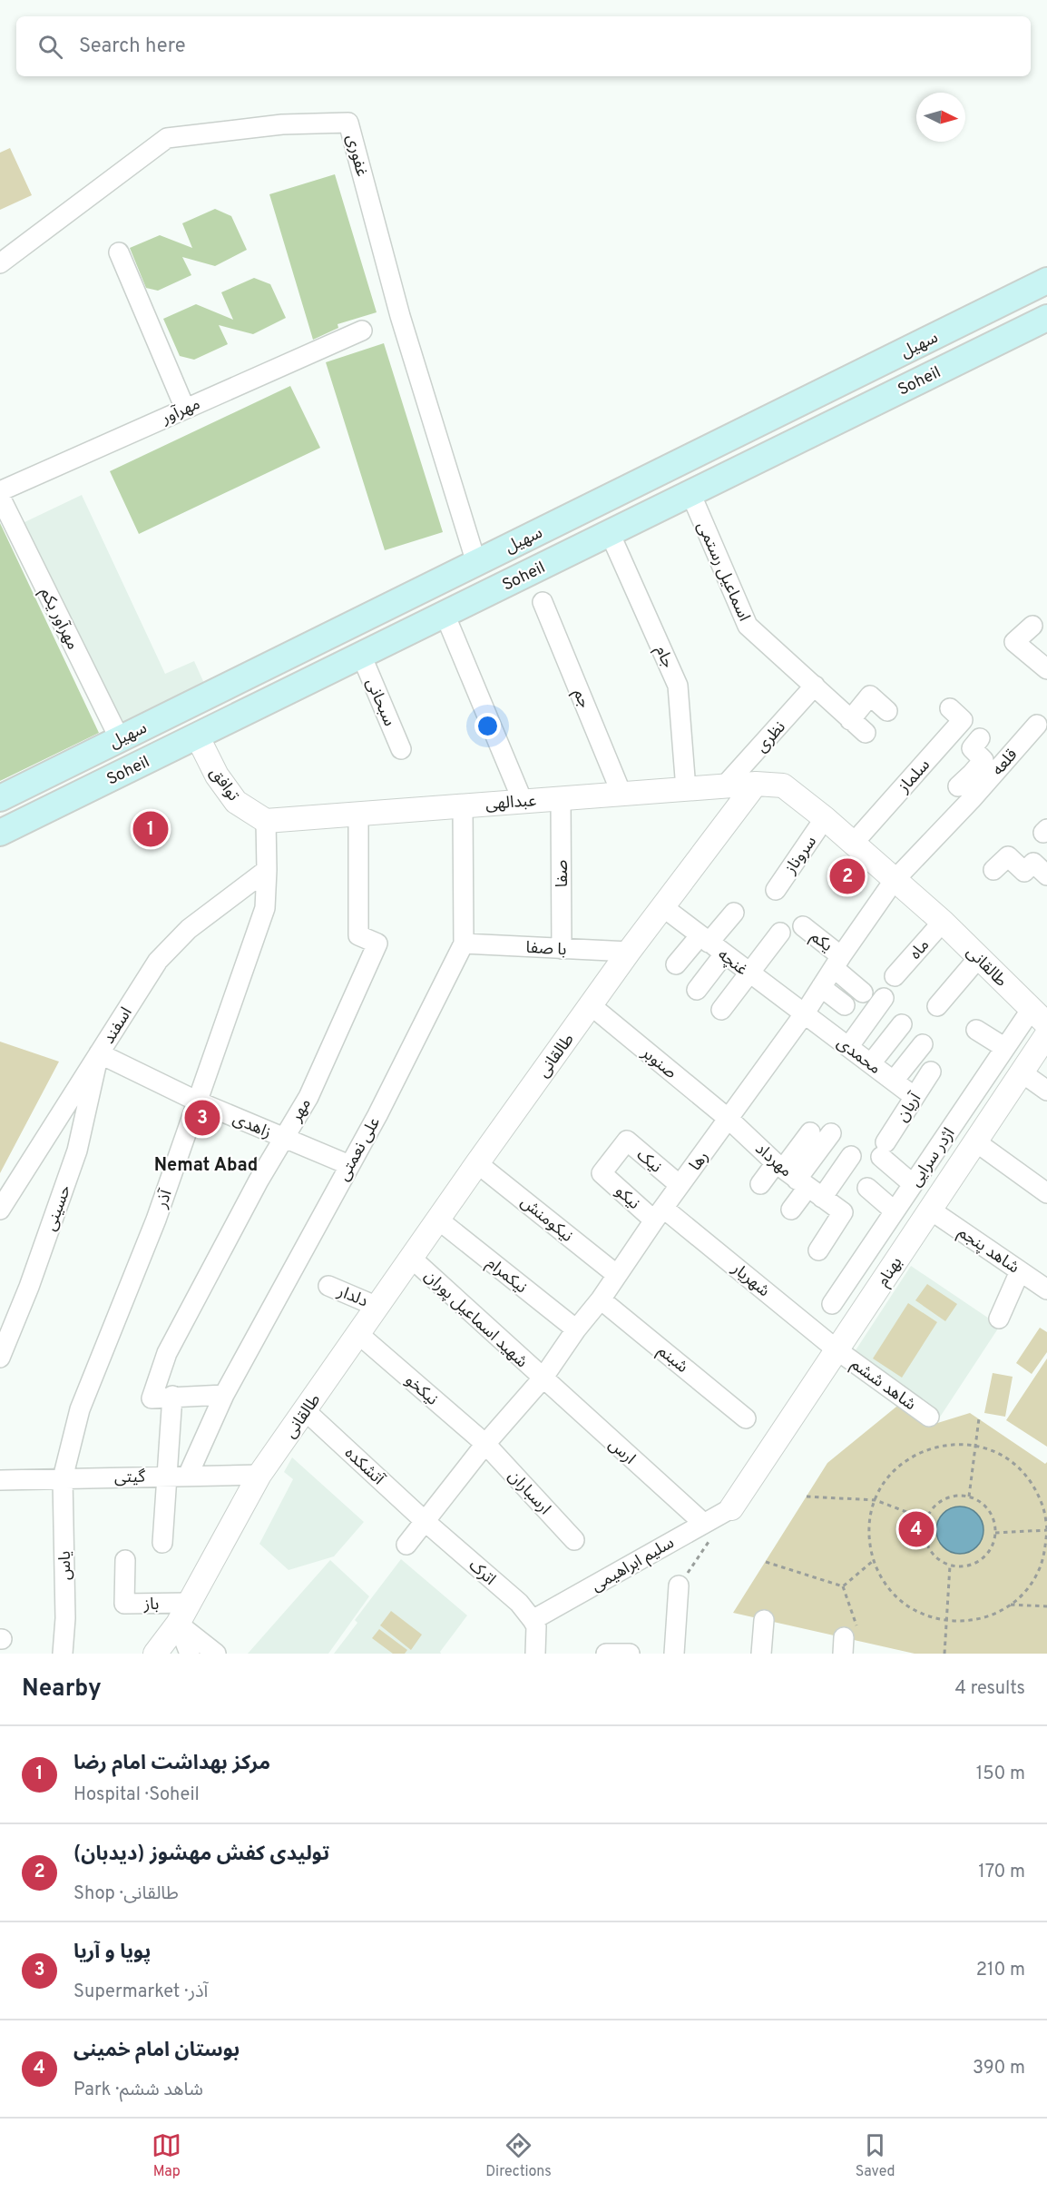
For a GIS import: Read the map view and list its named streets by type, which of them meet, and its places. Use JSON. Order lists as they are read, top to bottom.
{
  "streets": {
    "main road": ["سهیل", "Soheil"],
    "street": [
      "غفوری",
      "مهرآور",
      "اسماعیل رستمی",
      "مهرآور یکم",
      "جام",
      "جم",
      "سبحانی",
      "نظری",
      "قلعه",
      "سلماز",
      "توافق",
      "عبدالهی",
      "سروناز",
      "صفا",
      "یکم",
      "با صفا",
      "ماه",
      "غنچه",
      "طالقانی",
      "اسفند",
      "محمدی",
      "صنوبر",
      "آریان",
      "مهر",
      "زاهدی",
      "علی نعمتی",
      "اژدر سرایی",
      "مهرداد",
      "نیک",
      "رها",
      "نیکو",
      "آذر",
      "حسینی",
      "نیکومنش",
      "شاهد پنجم",
      "بهنام",
      "نیکمرام",
      "شهریار",
      "دلدار",
      "شهید اسماعیل پوران",
      "شبنم",
      "شاهد ششم",
      "نیکخو",
      "ارس",
      "آتشکده",
      "گیتی",
      "ارسباران",
      "سلیم ابراهیمی",
      "یاس",
      "اترک",
      "باز"
    ]
  },
  "crossings": [
    ["غفوری", "سهیل"],
    ["سهیل", "مهرآور یکم"],
    ["Soheil", "اسماعیل رستمی"],
    ["Soheil", "جام"],
    ["Soheil", "سبحانی"],
    ["Soheil", "توافق"],
    ["اسماعیل رستمی", "نظری"],
    ["جام", "عبدالهی"],
    ["جم", "عبدالهی"],
    ["نظری", "عبدالهی"],
    ["قلعه", "رها"],
    ["سلماز", "طالقانی"],
    ["توافق", "عبدالهی"],
    ["توافق", "آذر"],
    ["عبدالهی", "صفا"],
    ["عبدالهی", "طالقانی"],
    ["عبدالهی", "مهر"],
    ["عبدالهی", "علی نعمتی"],
    ["عبدالهی", "آذر"],
    ["سروناز", "طالقانی"],
    ["صفا", "با صفا"],
    ["یکم", "رها"],
    ["با صفا", "طالقانی"],
    ["با صفا", "علی نعمتی"],
    ["ماه", "طالقانی"],
    ["غنچه", "طالقانی"],
    ["غنچه", "محمدی"],
    ["غنچه", "رها"],
    ["طالقانی", "صنوبر"],
    ["طالقانی", "اژدر سرایی"],
    ["طالقانی", "رها"],
    ["طالقانی", "نیکومنش"],
    ["طالقانی", "نیکمرام"],
    ["طالقانی", "دلدار"],
    ["طالقانی", "شهید اسماعیل پوران"],
    ["طالقانی", "نیکخو"],
    ["طالقانی", "آتشکده"],
    ["طالقانی", "گیتی"],
    ["طالقانی", "باز"],
    ["اسفند", "زاهدی"],
    ["اسفند", "آذر"],
    ["اسفند", "حسینی"],
    ["محمدی", "آریان"],
    ["محمدی", "رها"],
    ["صنوبر", "مهرداد"],
    ["صنوبر", "رها"],
    ["آریان", "اژدر سرایی"],
    ["مهر", "زاهدی"],
    ["زاهدی", "علی نعمتی"],
    ["زاهدی", "آذر"],
    ["زاهدی", "حسینی"],
    ["علی نعمتی", "گیتی"],
    ["مهرداد", "رها"],
    ["نیک", "رها"],
    ["نیک", "نیکو"],
    ["رها", "نیکو"],
    ["رها", "نیکومنش"],
    ["رها", "نیکمرام"],
    ["رها", "شهریار"],
    ["رها", "شهید اسماعیل پوران"],
    ["رها", "شبنم"],
    ["رها", "نیکخو"],
    ["رها", "ارس"],
    ["رها", "آتشکده"],
    ["رها", "ارسباران"],
    ["رها", "اترک"],
    ["نیکو", "شهریار"],
    ["آذر", "گیتی"],
    ["آذر", "یاس"],
    ["شاهد پنجم", "بهنام"],
    ["بهنام", "شهریار"],
    ["بهنام", "شاهد ششم"],
    ["بهنام", "سلیم ابراهیمی"],
    ["شهریار", "شاهد ششم"],
    ["شهید اسماعیل پوران", "ارس"],
    ["نیکخو", "ارسباران"],
    ["ارس", "سلیم ابراهیمی"],
    ["آتشکده", "اترک"],
    ["گیتی", "یاس"],
    ["سلیم ابراهیمی", "اترک"]
  ],
  "districts": ["Nemat Abad"],
  "north": "right",
  "page": {
    "search": "Search here",
    "pins": [
      "1",
      "2",
      "3",
      "4"
    ],
    "heading": ["Nearby", "4 results"],
    "list": [
      {
        "mark": "1",
        "name": "مرکز بهداشت امام رضا",
        "note": "Hospital · Soheil",
        "value": "150 m"
      },
      {
        "mark": "2",
        "name": "تولیدی کفش مهشوز (دیدبان)",
        "note": "Shop · طالقانی",
        "value": "170 m"
      },
      {
        "mark": "3",
        "name": "پویا و آریا",
        "note": "Supermarket · آذر",
        "value": "210 m"
      },
      {
        "mark": "4",
        "name": "بوستان امام خمینی",
        "note": "Park · شاهد ششم",
        "value": "390 m"
      }
    ],
    "nav": ["Map", "Directions", "Saved"]
  }
}
